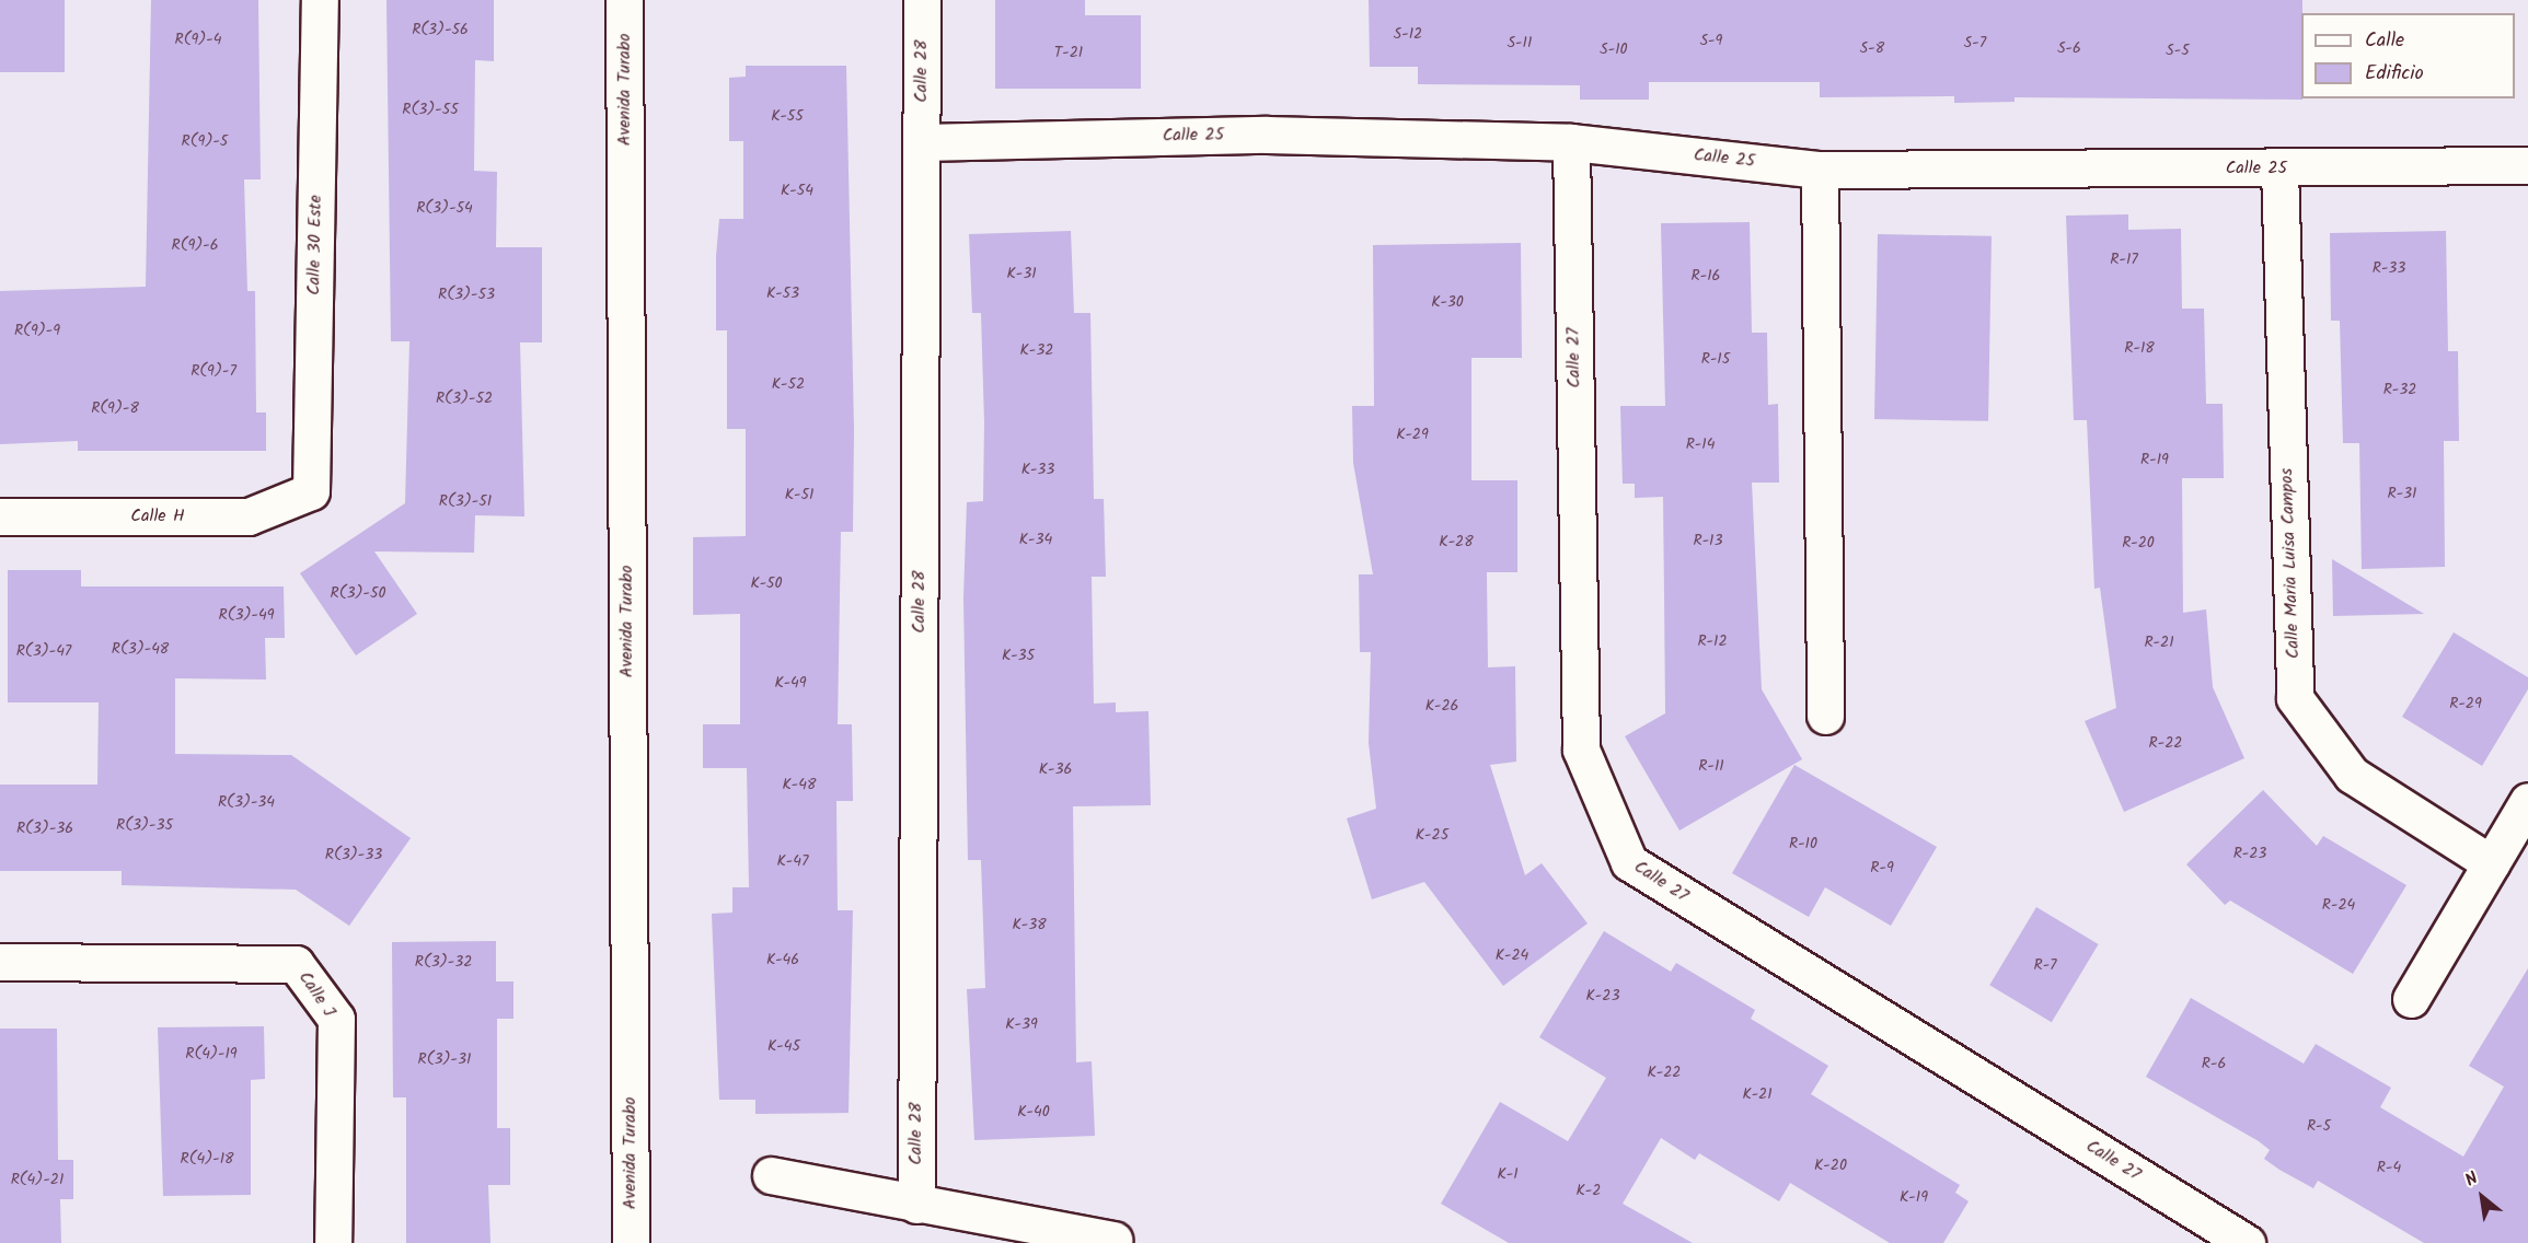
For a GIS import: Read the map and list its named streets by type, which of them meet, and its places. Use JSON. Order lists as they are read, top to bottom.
{
  "streets": {
    "street": [
      "Calle 28",
      "Avenida Turabo",
      "Calle 25",
      "Calle 30 Este",
      "Calle 27",
      "Calle H",
      "Calle Maria Luisa Campos",
      "Calle J"
    ]
  },
  "crossings": [
    ["Calle 28", "Calle 25"],
    ["Calle 25", "Calle 27"],
    ["Calle 25", "Calle Maria Luisa Campos"],
    ["Calle 30 Este", "Calle H"]
  ],
  "house_numbers": [
    "R(3)-56",
    "S-12",
    "R(9)-4",
    "S-9",
    "S-11",
    "S-7",
    "S-8",
    "S-6",
    "S-10",
    "S-5",
    "T-21",
    "R(3)-55",
    "K-55",
    "R(9)-5",
    "K-54",
    "R(3)-54",
    "R(9)-6",
    "R-17",
    "R-33",
    "K-31",
    "R-16",
    "K-53",
    "R(3)-53",
    "K-30",
    "R(9)-9",
    "R-18",
    "K-32",
    "R-15",
    "R(9)-7",
    "K-52",
    "R-32",
    "R(3)-52",
    "R(9)-8",
    "K-29",
    "R-14",
    "R-19",
    "K-33",
    "R-31",
    "K-51",
    "R(3)-51",
    "K-34",
    "R-13",
    "K-28",
    "R-20",
    "K-50",
    "R(3)-50",
    "R(3)-49",
    "R-12",
    "R-21",
    "R(3)-48",
    "R(3)-47",
    "K-35",
    "K-49",
    "R-29",
    "K-26",
    "R-22",
    "R-11",
    "K-36",
    "K-48",
    "R(3)-34",
    "R(3)-35",
    "R(3)-36",
    "K-25",
    "R-10",
    "R-23",
    "R(3)-33",
    "K-47",
    "R-9",
    "R-24",
    "K-38",
    "K-24",
    "K-46",
    "R(3)-32",
    "R-7",
    "K-23",
    "K-39",
    "K-45",
    "R(4)-19",
    "R(3)-31",
    "R-6",
    "K-22",
    "K-21",
    "K-40",
    "R-5",
    "R(4)-18",
    "K-20",
    "R-4",
    "K-1",
    "R(4)-21",
    "K-2",
    "K-19"
  ],
  "legend": ["Calle", "Edificio"],
  "north": "top left"
}
